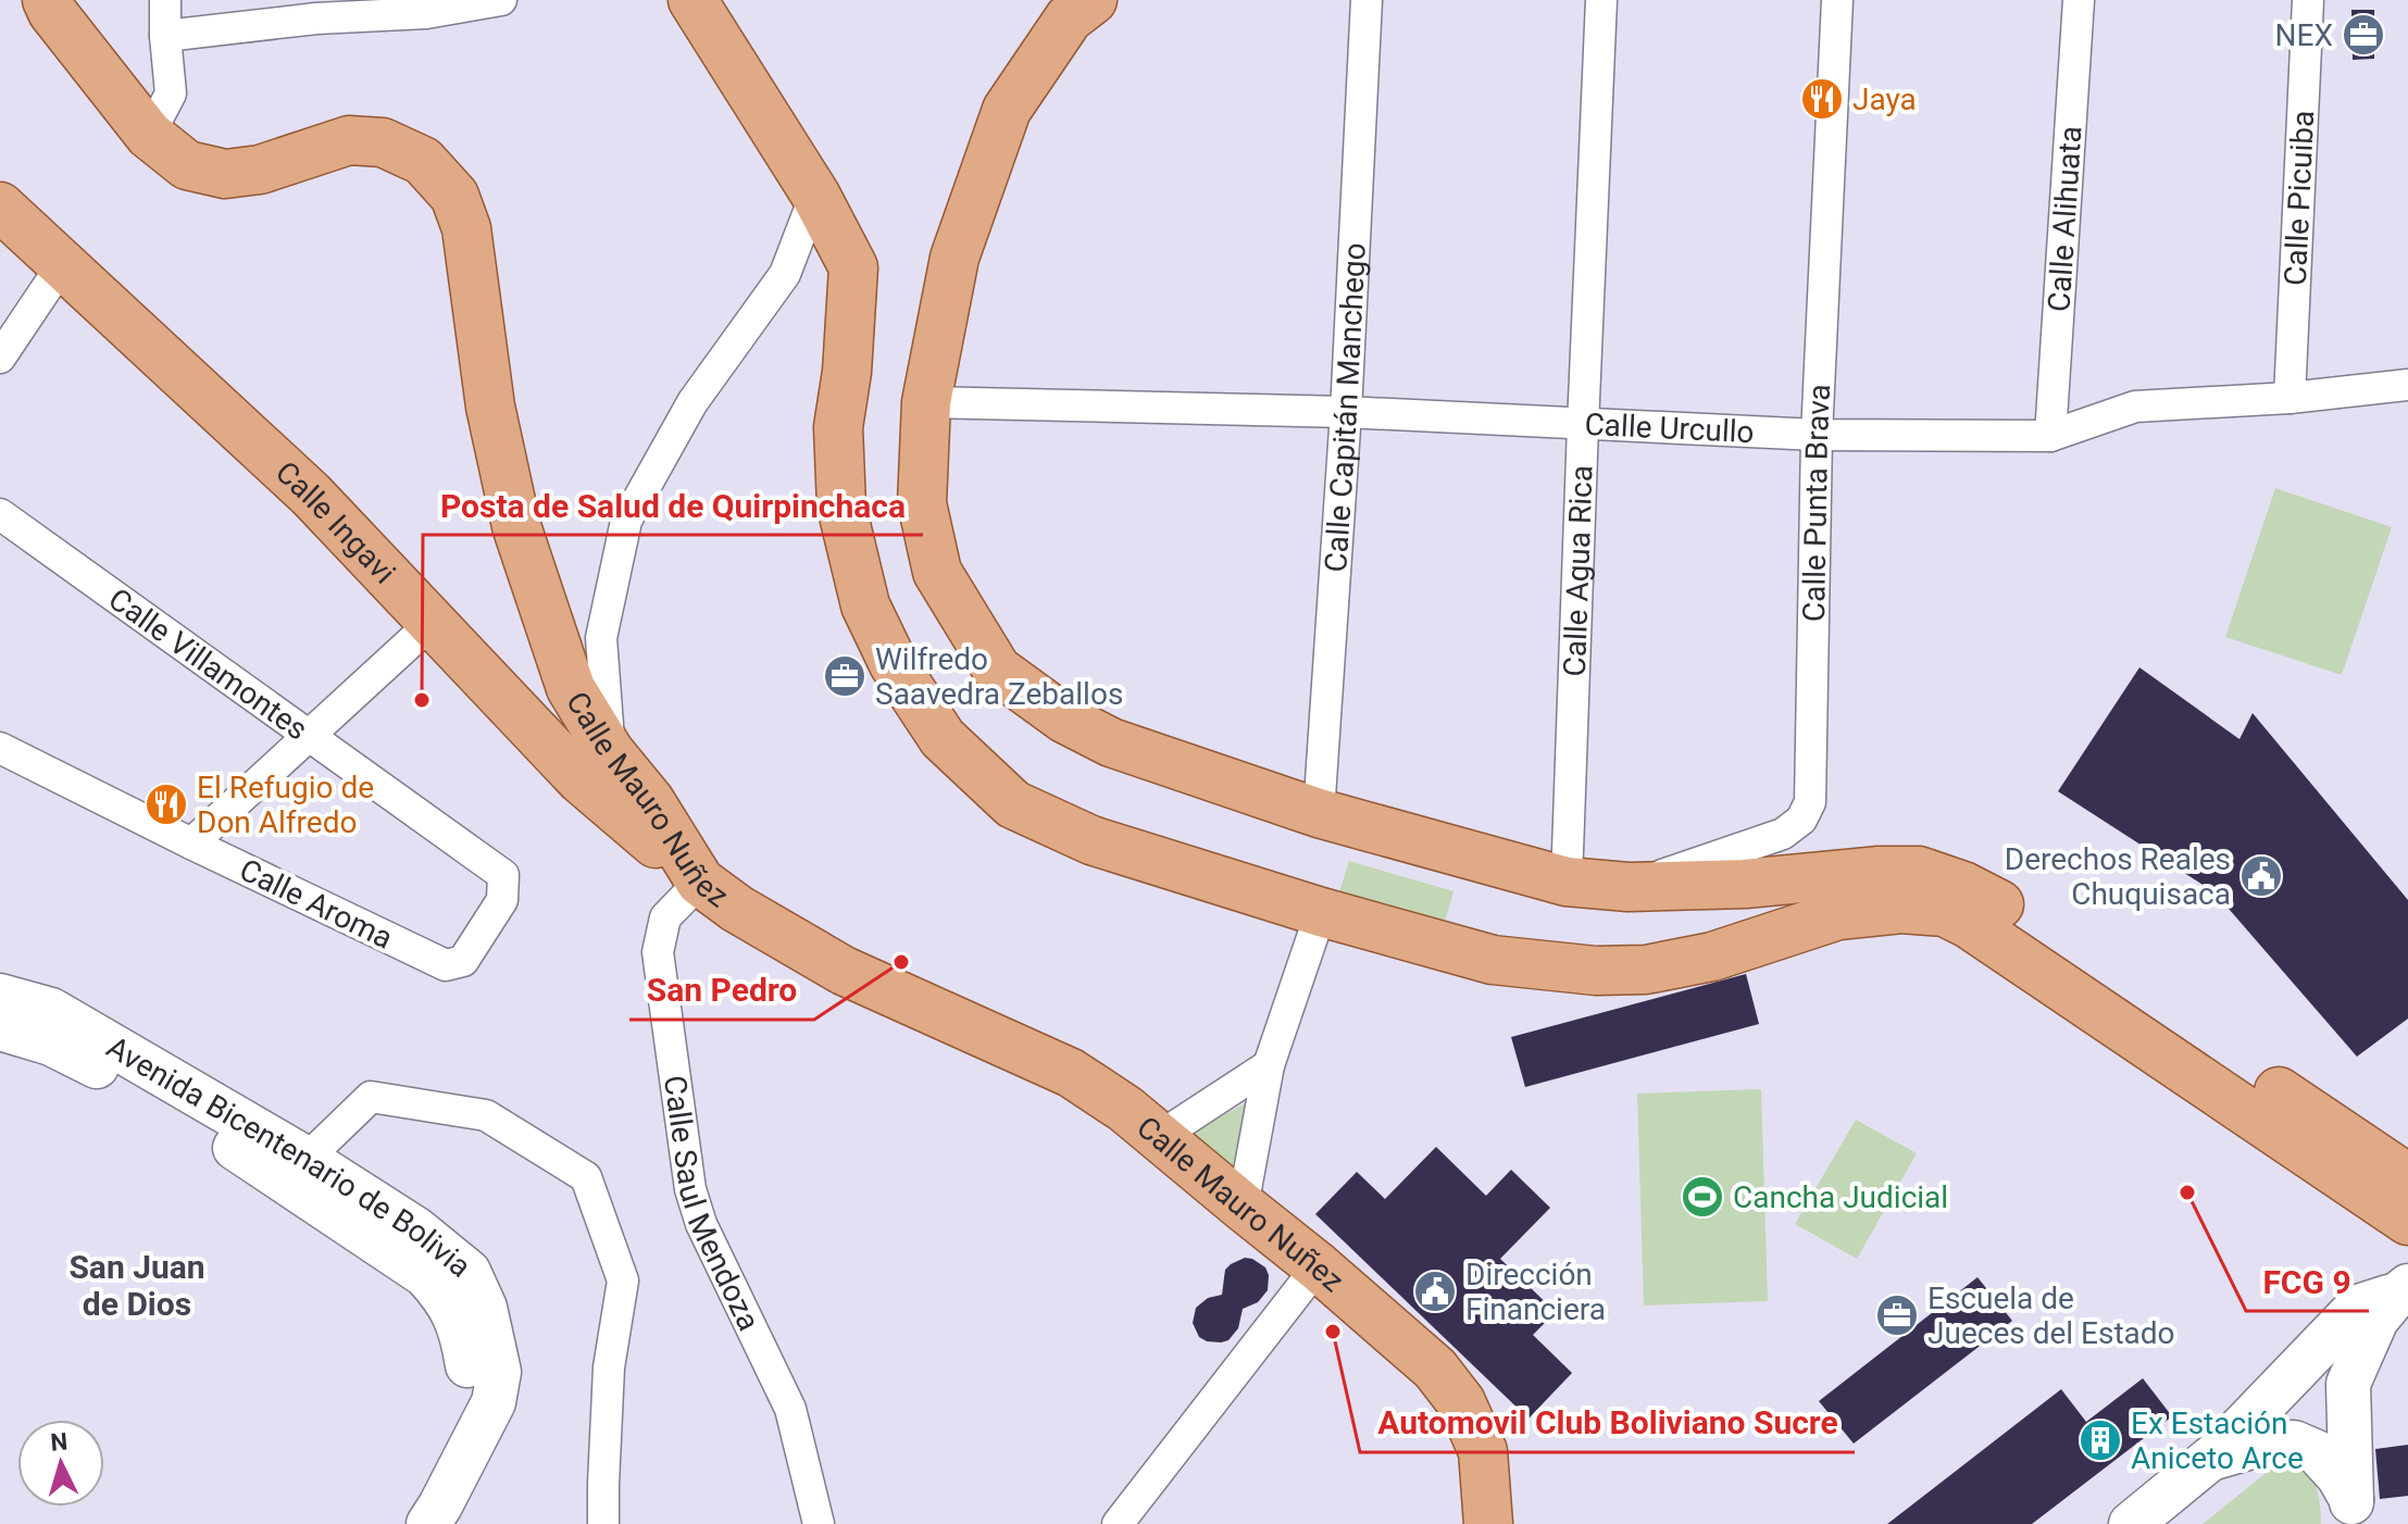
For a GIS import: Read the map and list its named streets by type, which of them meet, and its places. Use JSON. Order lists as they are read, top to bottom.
{
  "streets": {
    "main road": ["Calle Ingavi", "Calle Mauro Nuñez", "Avenida Bicentenario de Bolivia"],
    "street": [
      "Calle Picuiba",
      "Calle Alihuata",
      "Calle Capitán Manchego",
      "Calle Urcullo",
      "Calle Punta Brava",
      "Calle Agua Rica",
      "Calle Villamontes",
      "Calle Aroma",
      "Calle Saul Mendoza"
    ]
  },
  "crossings": [
    ["Calle Picuiba", "Calle Urcullo"],
    ["Calle Alihuata", "Calle Urcullo"],
    ["Calle Capitán Manchego", "Calle Urcullo"],
    ["Calle Urcullo", "Calle Punta Brava"],
    ["Calle Urcullo", "Calle Agua Rica"],
    ["Calle Ingavi", "Calle Mauro Nuñez"],
    ["Calle Ingavi", "Calle Saul Mendoza"],
    ["Calle Villamontes", "Calle Aroma"],
    ["Calle Mauro Nuñez", "Calle Saul Mendoza"]
  ],
  "districts": ["San Juan de Dios"],
  "places": {
    "office": ["NEX", "Wilfredo Saavedra Zeballos", "Escuela de Jueces del Estado"],
    "restaurant": ["Jaya", "El Refugio de Don Alfredo"],
    "other": [
      "Posta de Salud de Quirpinchaca",
      "San Pedro",
      "FCG 9",
      "Automovil Club Boliviano Sucre"
    ],
    "public building": ["Derechos Reales Chuquisaca", "Dirección Financiera"],
    "sports": ["Cancha Judicial"],
    "building": ["Ex Estación Aniceto Arce"]
  },
  "north": "top"
}
